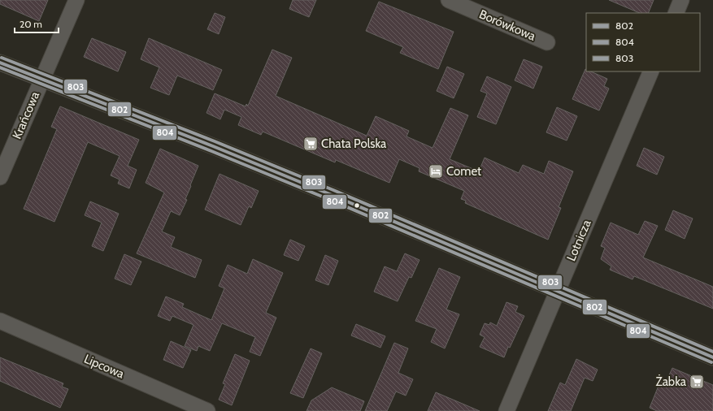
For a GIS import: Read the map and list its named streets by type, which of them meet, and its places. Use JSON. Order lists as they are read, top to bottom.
{
  "streets": {
    "street": [
      "Borówkowa",
      "Krańcowa",
      "Lotnicza",
      "Lipcowa"
    ]
  },
  "places": {
    "supermarket": ["Chata Polska", "Żabka"],
    "hotel": ["Comet"]
  },
  "lines": ["transit line 803", "transit line 802", "transit line 804"],
  "legend": ["802", "804", "803"],
  "scale_bar": "20 m"
}
